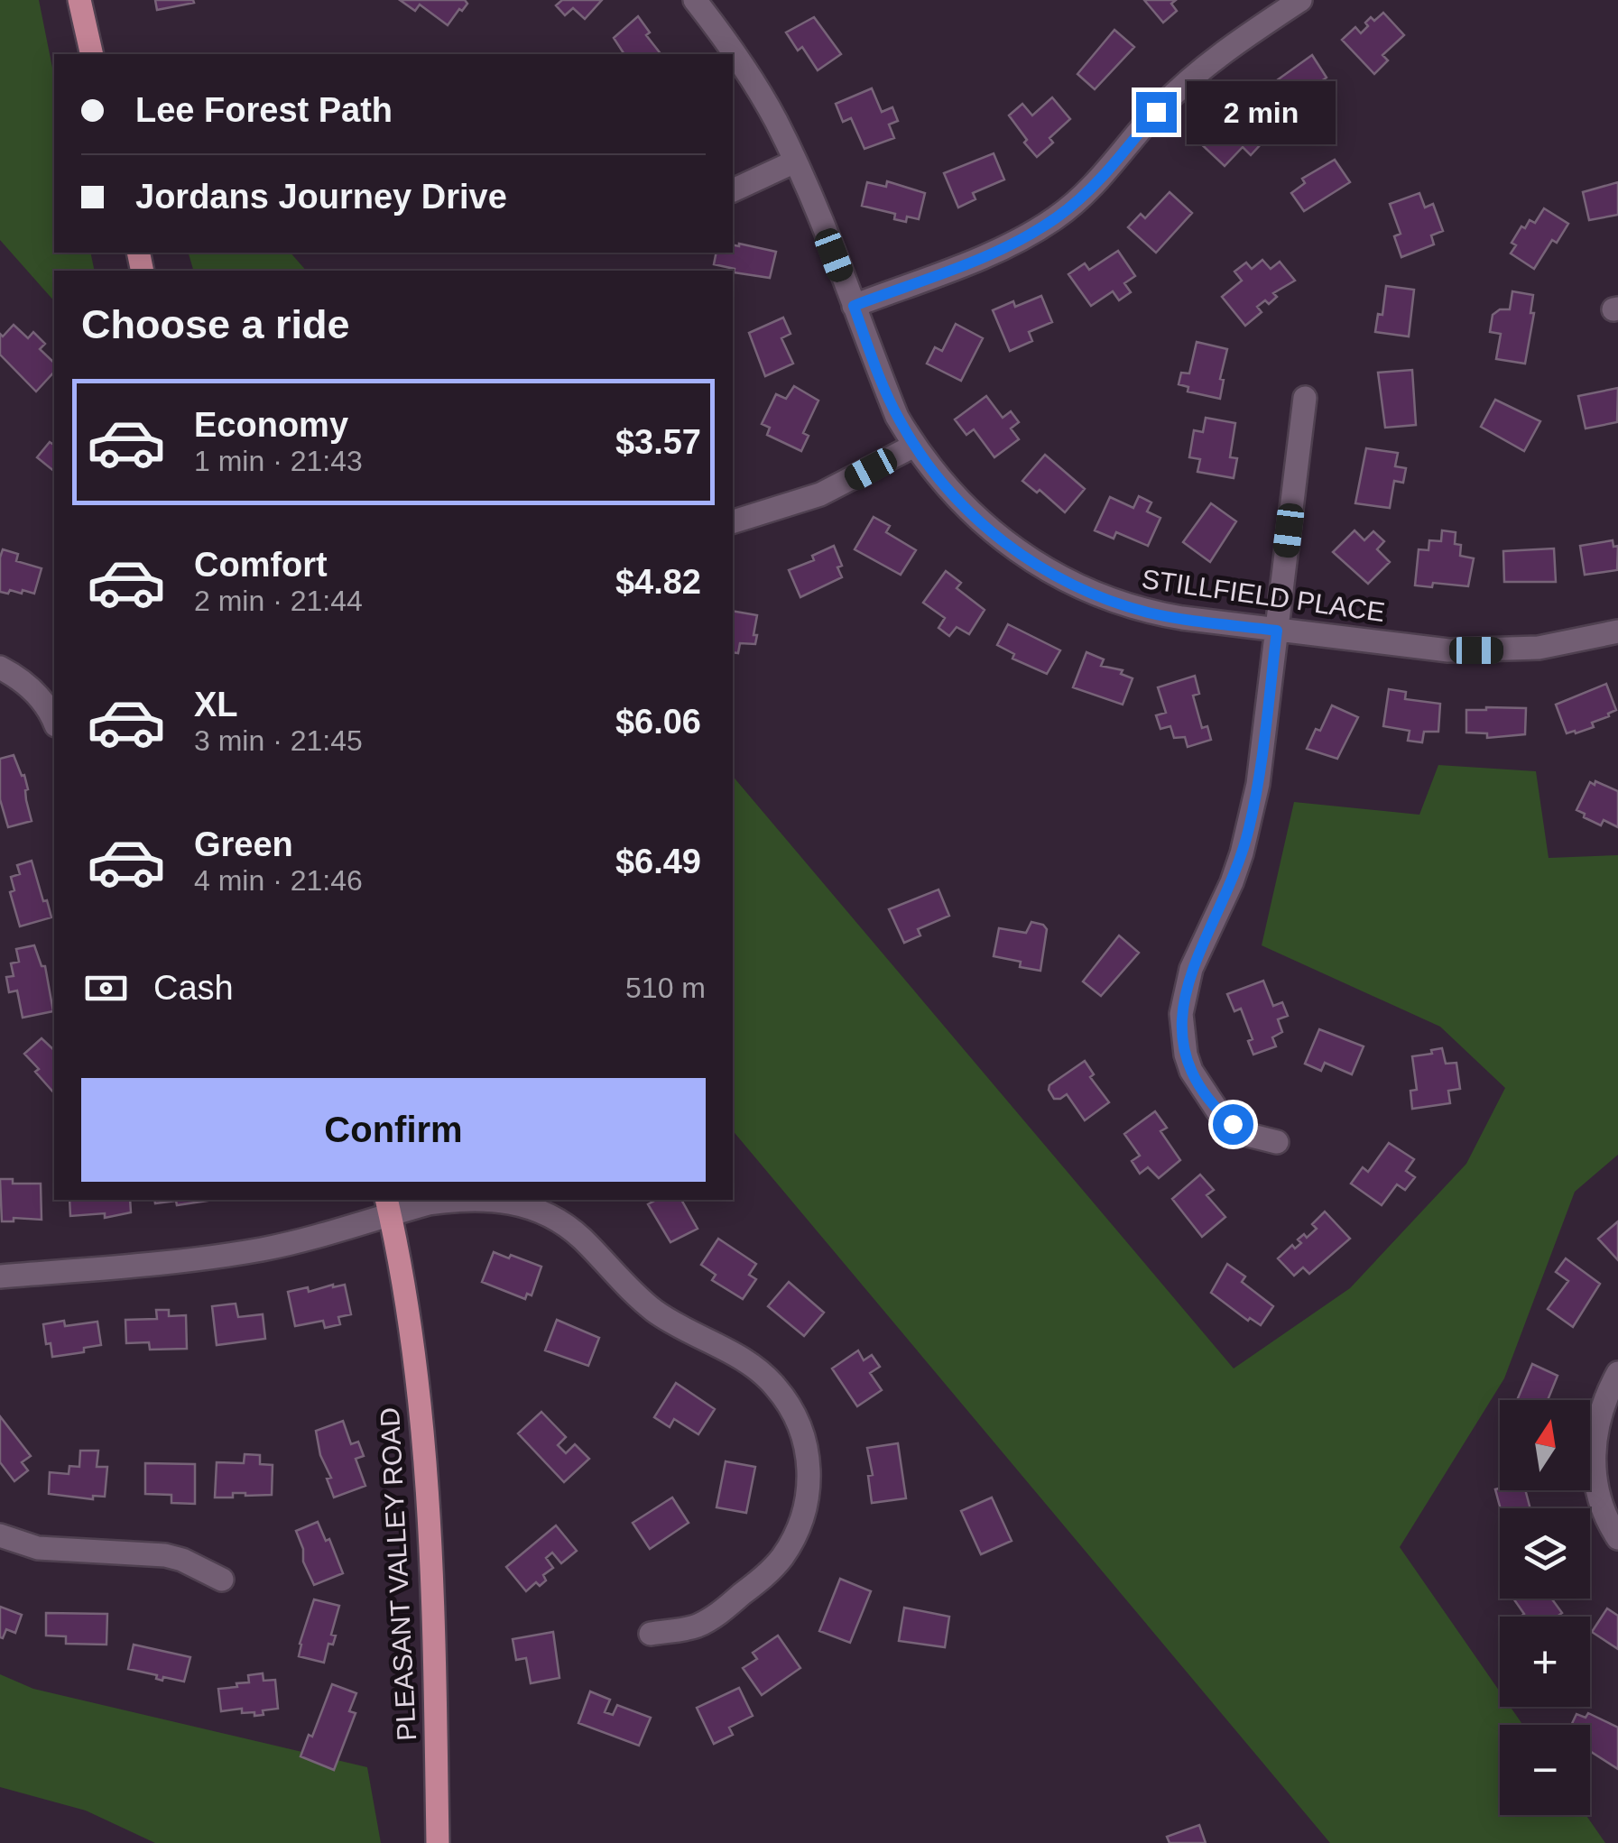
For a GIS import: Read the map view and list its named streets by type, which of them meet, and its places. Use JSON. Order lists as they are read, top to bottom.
{
  "streets": {
    "main road": ["PLEASANT VALLEY ROAD"],
    "street": ["STILLFIELD PLACE"]
  },
  "north": "top",
  "page": {
    "banner": ["Lee Forest Path", "Jordans Journey Drive"],
    "bubble": "2 min",
    "heading": "Choose a ride",
    "list": [
      {
        "name": "Economy",
        "note": "1 min · 21:43",
        "value": "$3.57"
      },
      {
        "name": "Comfort",
        "note": "2 min · 21:44",
        "value": "$4.82"
      },
      {
        "name": "XL",
        "note": "3 min · 21:45",
        "value": "$6.06"
      },
      {
        "name": "Green",
        "note": "4 min · 21:46",
        "value": "$6.49"
      }
    ],
    "pay": ["Cash", "510 m"],
    "buttons": "Confirm",
    "map_buttons": ["+", "−"]
  }
}
